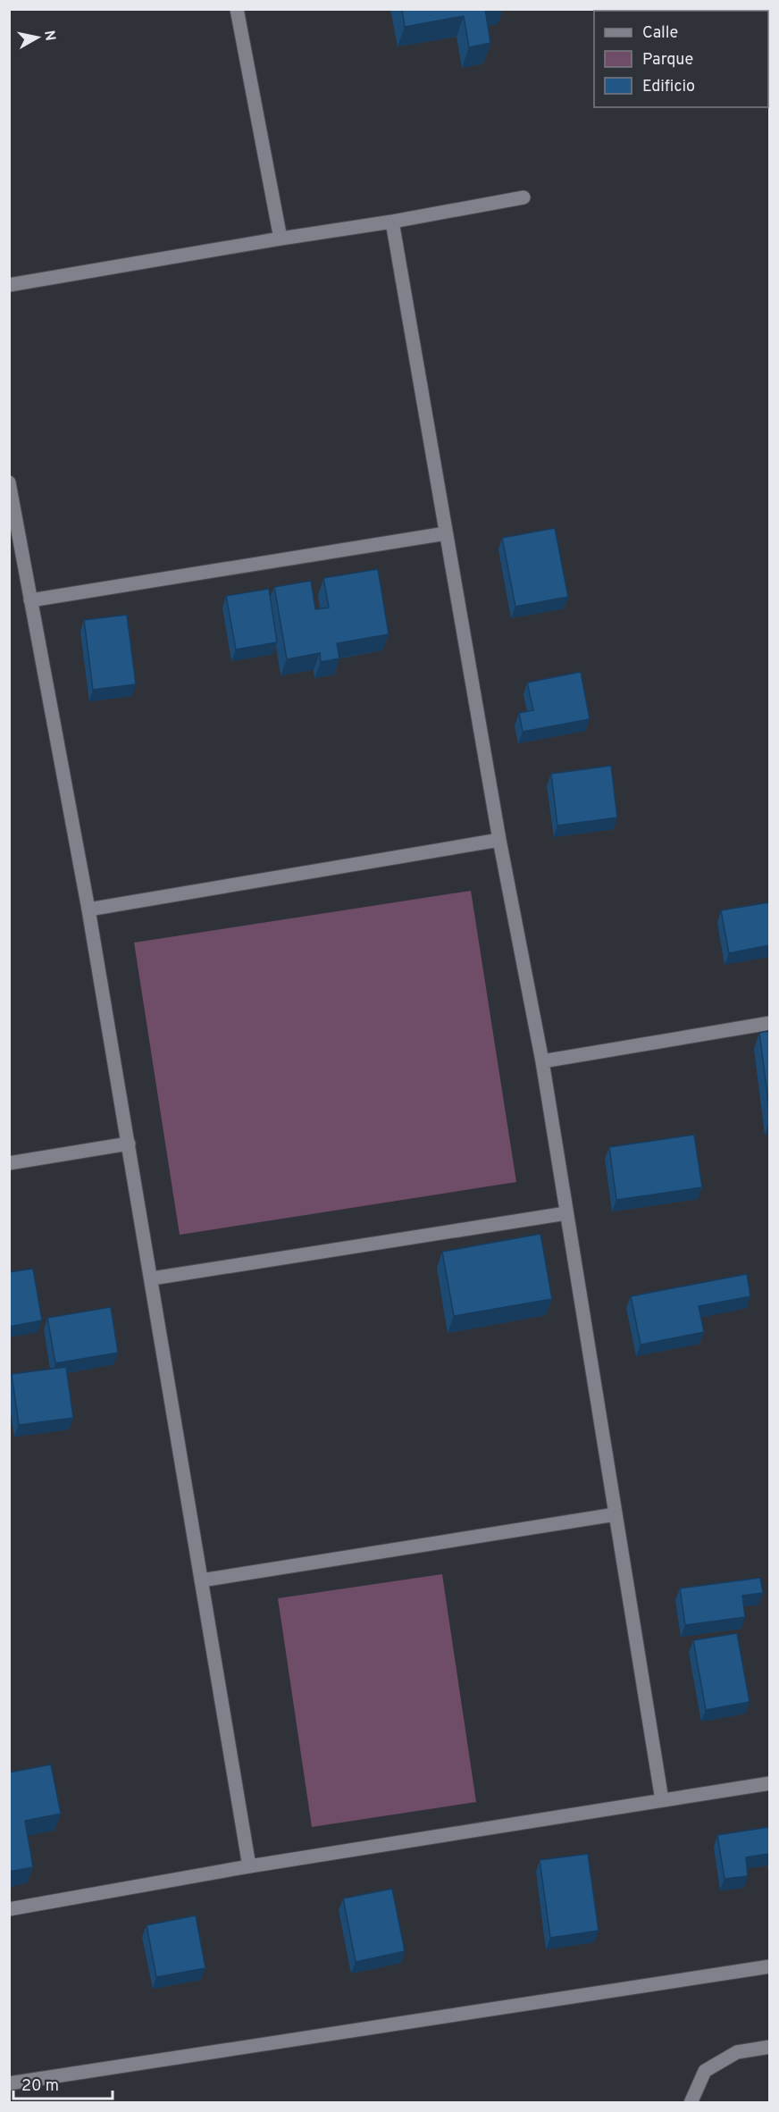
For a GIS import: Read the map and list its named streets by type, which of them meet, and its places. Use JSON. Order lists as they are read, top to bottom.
{
  "legend": ["Calle", "Parque", "Edificio"],
  "scale_bar": "20 m",
  "north": "right"
}
